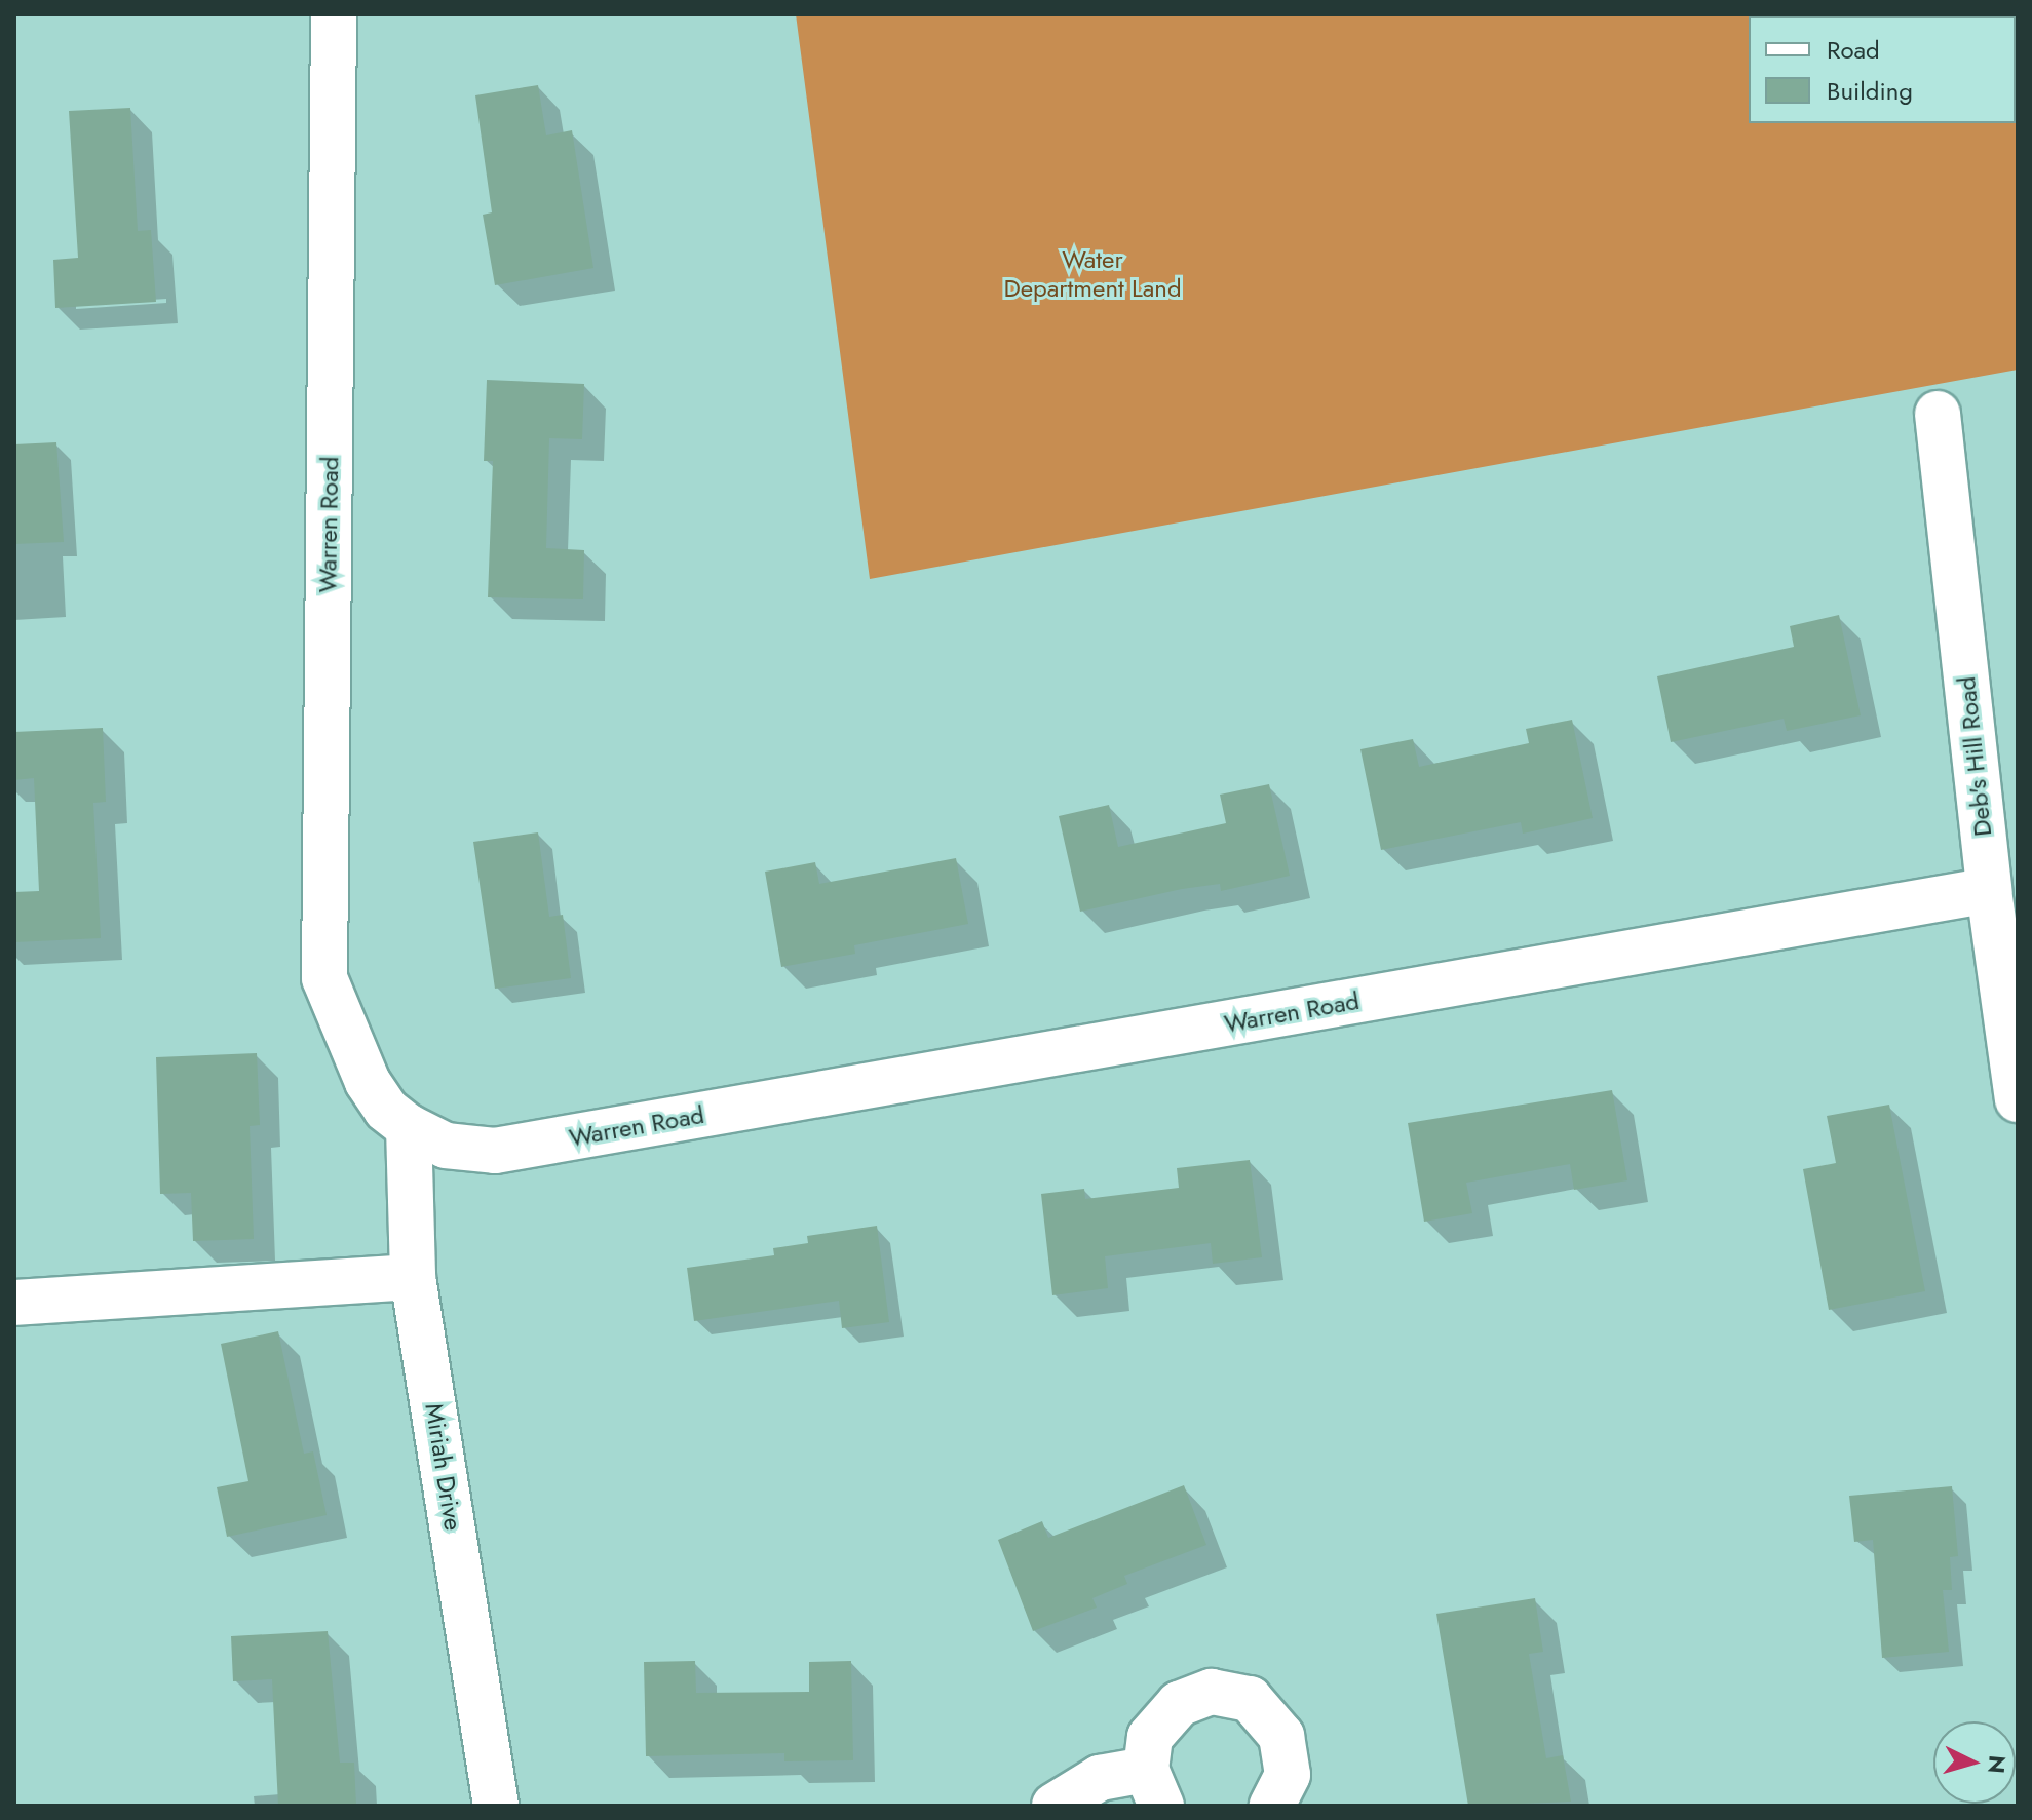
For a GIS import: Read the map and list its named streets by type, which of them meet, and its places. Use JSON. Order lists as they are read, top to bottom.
{
  "streets": {
    "street": ["Warren Road", "Deb's Hill Road", "Miriah Drive"]
  },
  "crossings": [
    ["Warren Road", "Deb's Hill Road"],
    ["Warren Road", "Miriah Drive"]
  ],
  "parks": ["Water Department Land"],
  "legend": ["Road", "Building"],
  "north": "right"
}
